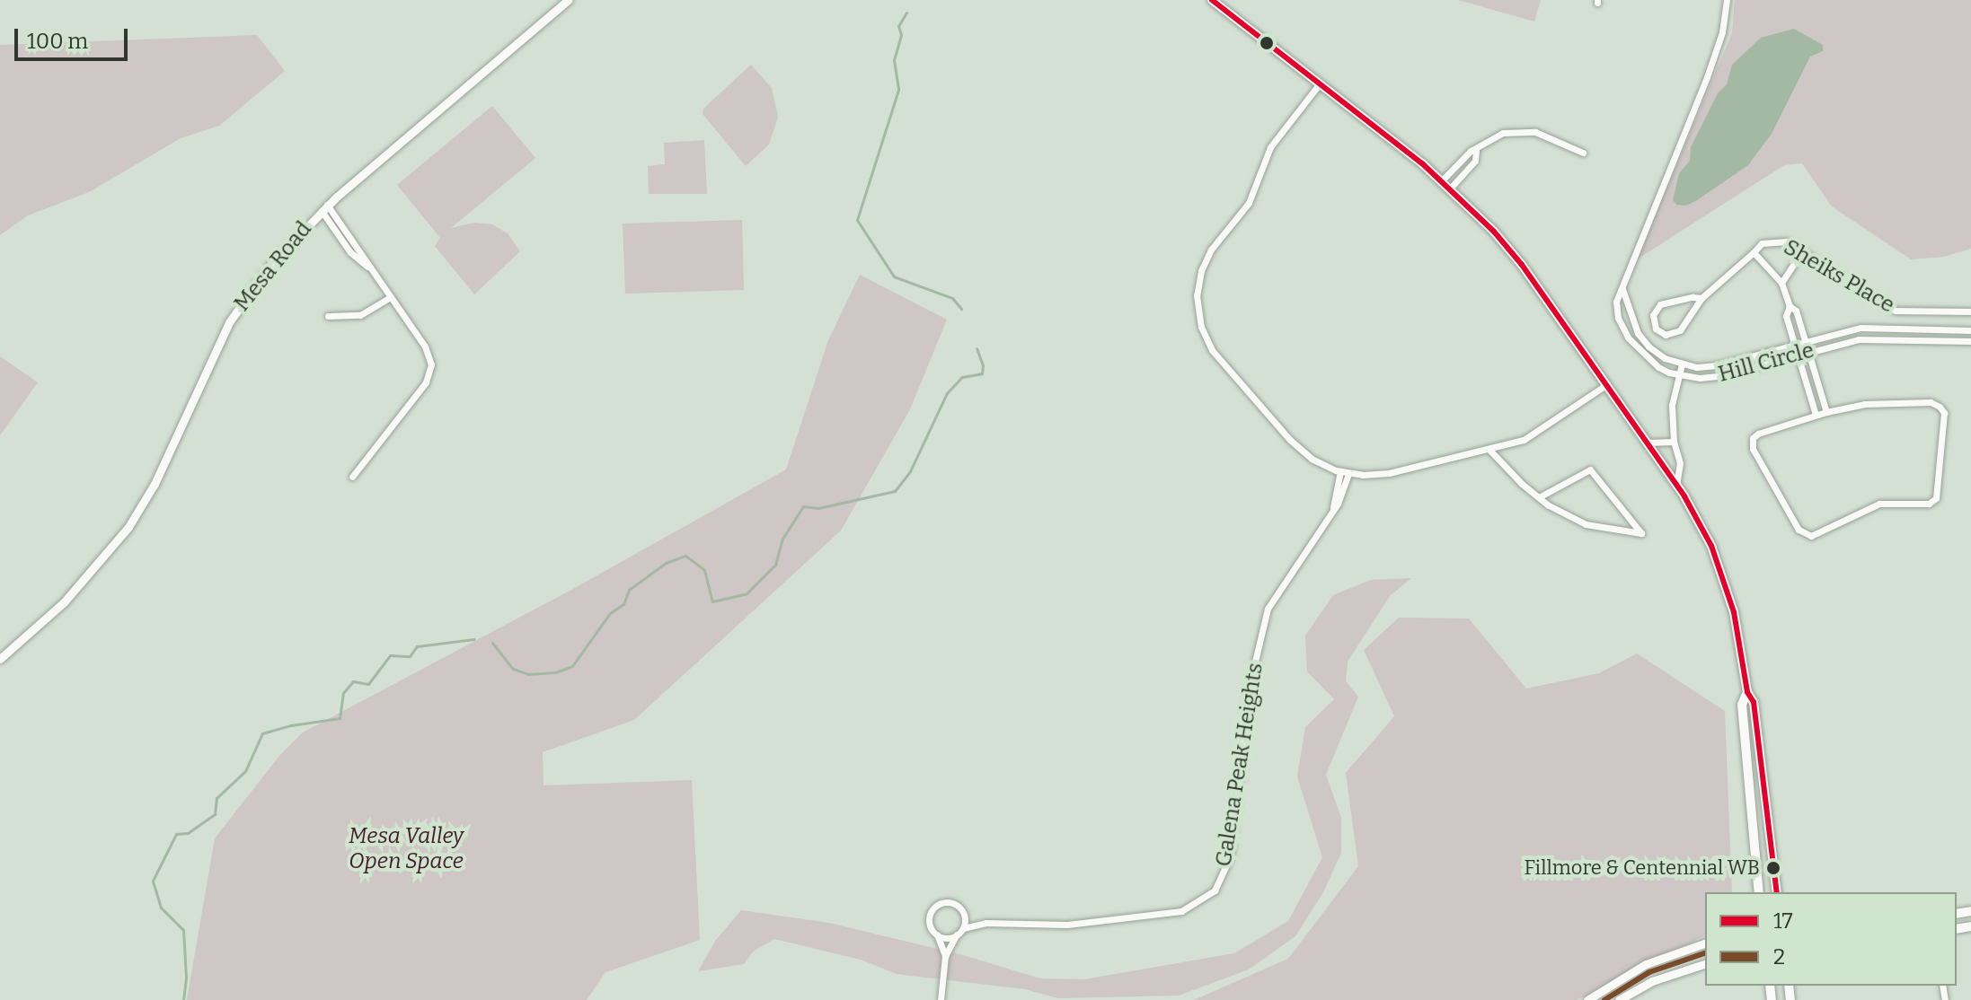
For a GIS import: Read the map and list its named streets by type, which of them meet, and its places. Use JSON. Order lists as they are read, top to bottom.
{
  "streets": {
    "main road": ["Mesa Road"],
    "street": ["Sheiks Place", "Hill Circle", "Galena Peak Heights"]
  },
  "crossings": [
    ["Sheiks Place", "Hill Circle"]
  ],
  "parks": ["Mesa Valley Open Space"],
  "places": ["Fillmore & Centennial WB"],
  "lines": ["transit line 17", "transit line 2"],
  "legend": ["17", "2"],
  "scale_bar": "100 m"
}
